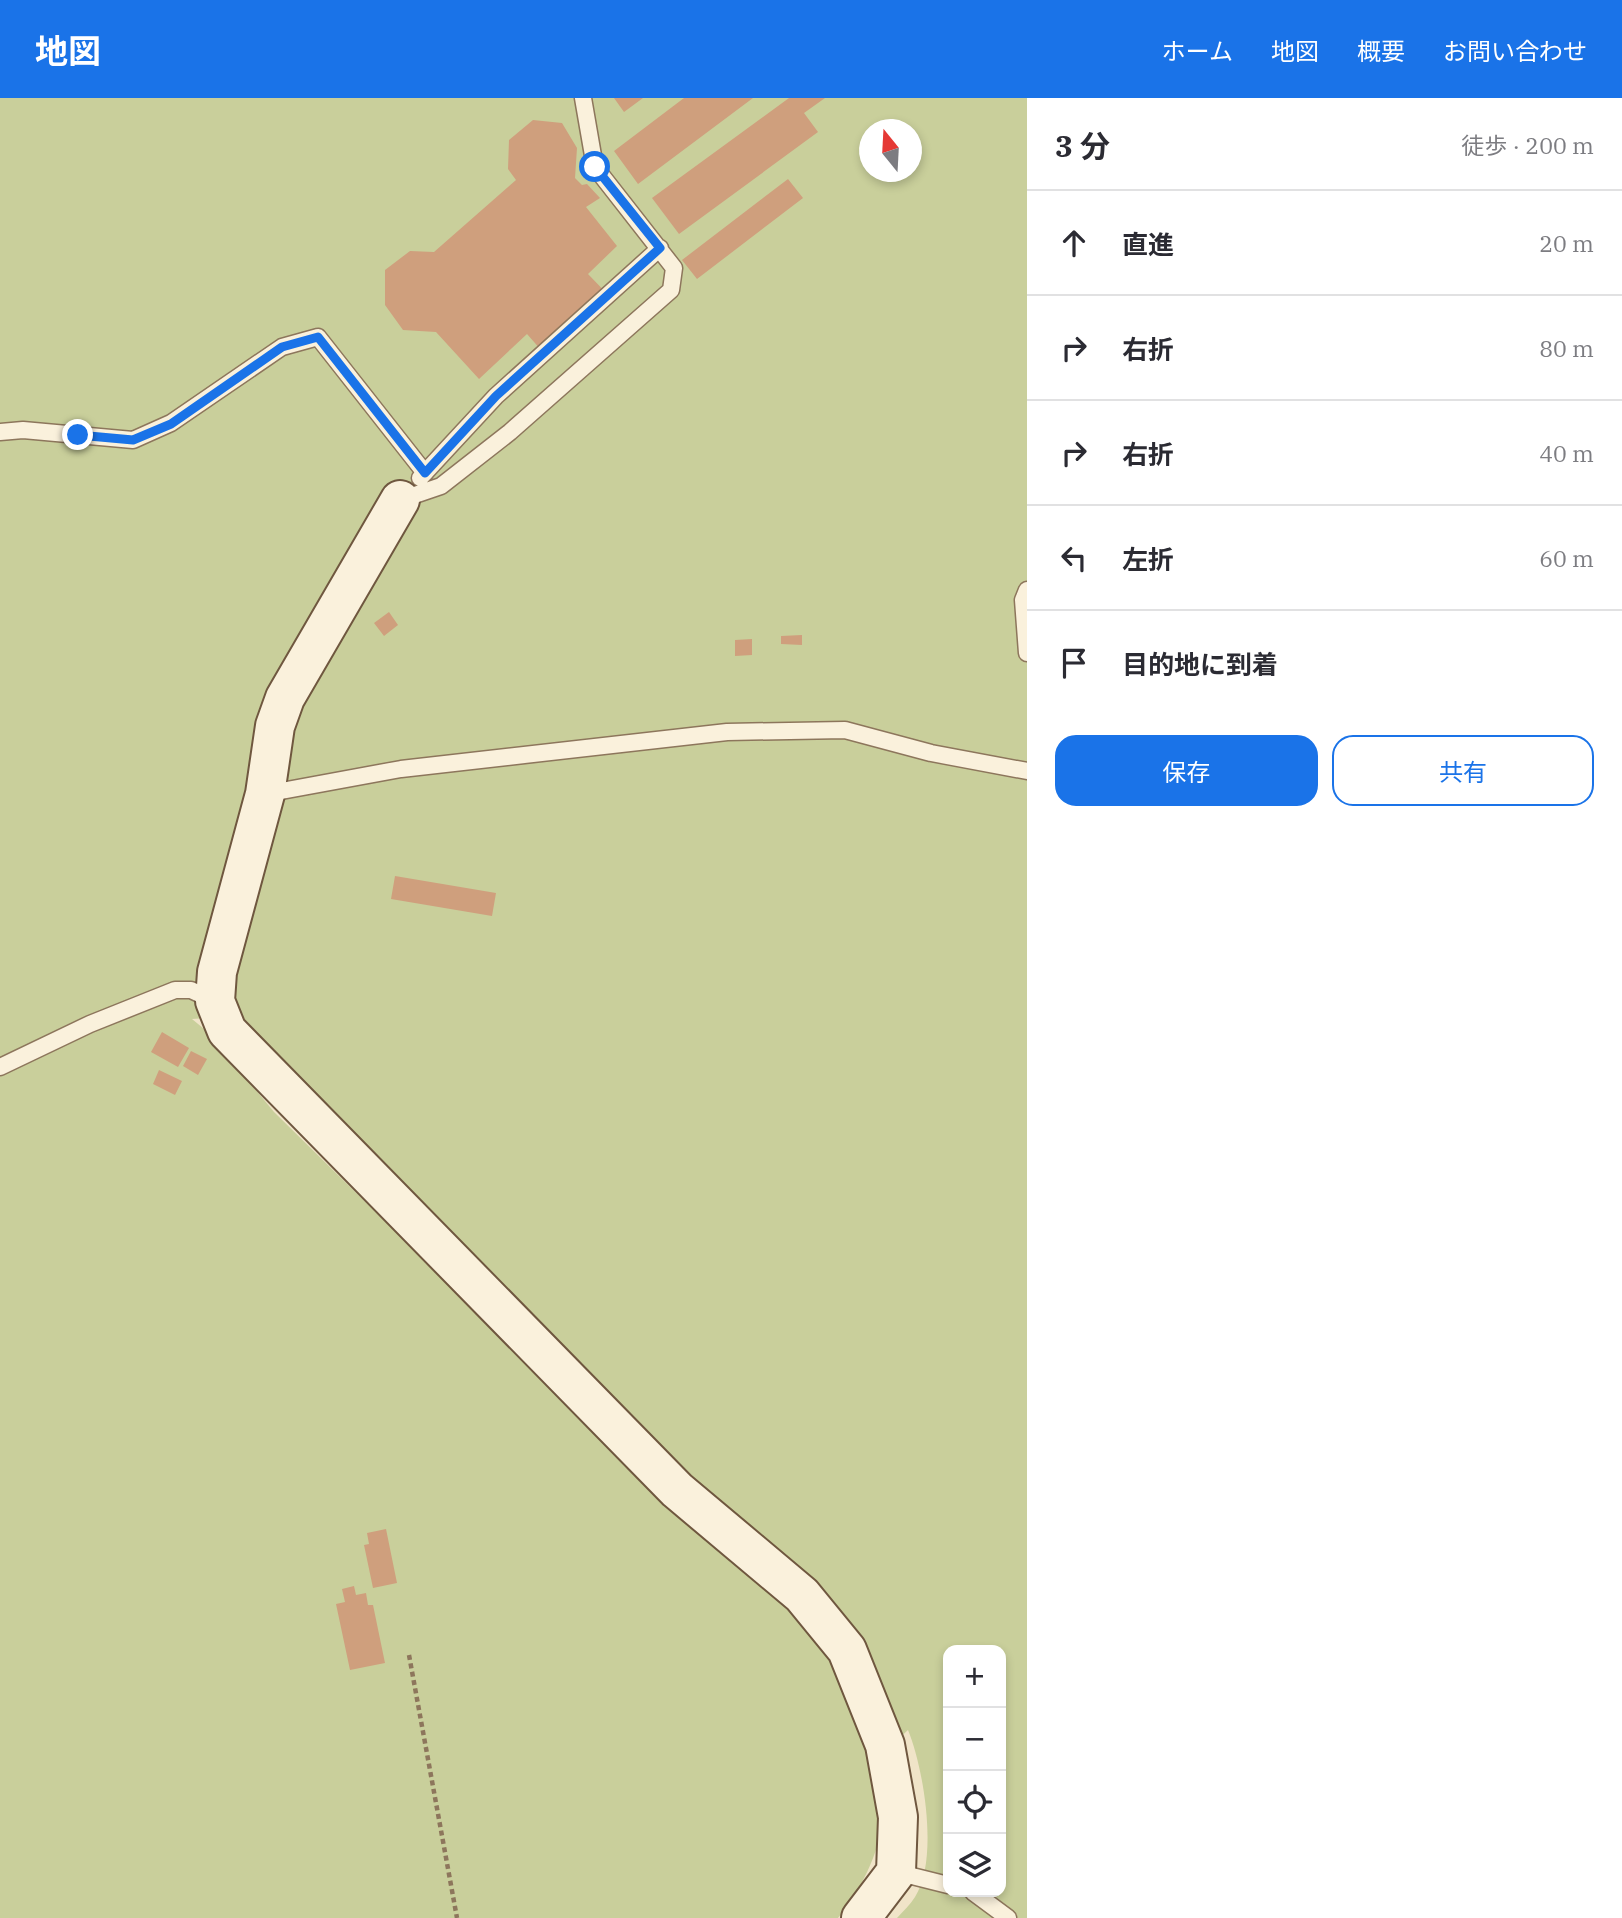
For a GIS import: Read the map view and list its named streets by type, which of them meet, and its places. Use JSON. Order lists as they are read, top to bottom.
{
  "north": "top",
  "page": {
    "header": "地図",
    "nav": [
      "ホーム",
      "地図",
      "概要",
      "お問い合わせ"
    ],
    "heading": ["3 分", "徒歩 · 200 m"],
    "list": [
      ["直進", "20 m"],
      ["右折", "80 m"],
      ["右折", "40 m"],
      ["左折", "60 m"],
      "目的地に到着"
    ],
    "buttons": ["保存", "共有"],
    "map_buttons": ["+", "−"]
  }
}
